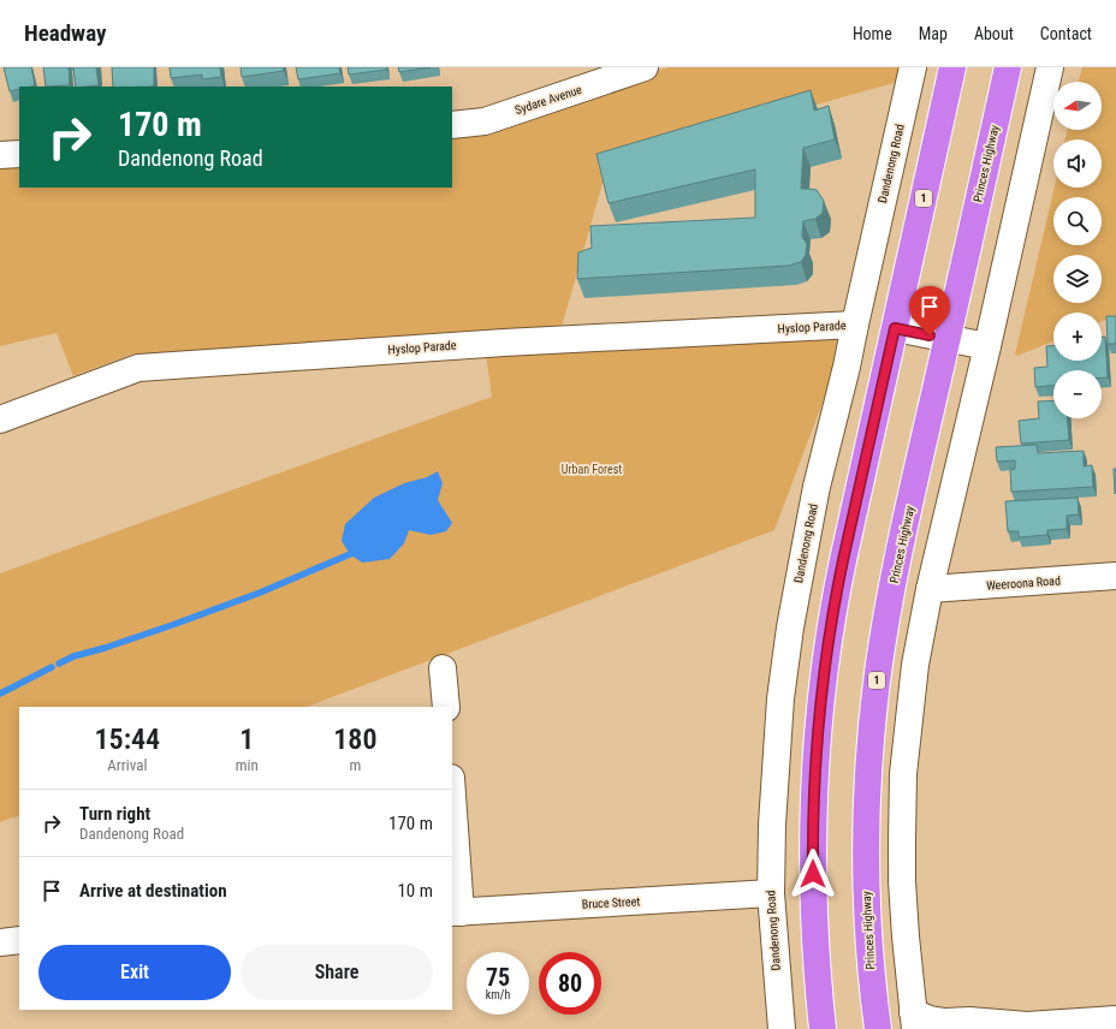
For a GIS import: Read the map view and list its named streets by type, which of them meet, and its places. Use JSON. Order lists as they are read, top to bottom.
{
  "streets": {
    "highway": ["Princes Highway", "1"],
    "street": [
      "Sydare Avenue",
      "Dandenong Road",
      "Hyslop Parade",
      "Weeroona Road",
      "Bruce Street"
    ]
  },
  "crossings": [
    ["Dandenong Road", "Hyslop Parade"],
    ["Dandenong Road", "Bruce Street"]
  ],
  "parks": ["Urban Forest"],
  "north": "left",
  "page": {
    "header": "Headway",
    "nav": [
      "Home",
      "Map",
      "About",
      "Contact"
    ],
    "map_buttons": ["+", "−"],
    "turn": ["170 m", "Dandenong Road"],
    "eta": [
      "15:44",
      "Arrival",
      "1",
      "min",
      "180",
      "m"
    ],
    "list": [
      {
        "name": "Turn right",
        "note": "Dandenong Road",
        "value": "170 m"
      },
      {
        "name": "Arrive at destination",
        "value": "10 m"
      }
    ],
    "buttons": ["Exit", "Share"],
    "speed": "75 km/h",
    "limit": "80"
  }
}
